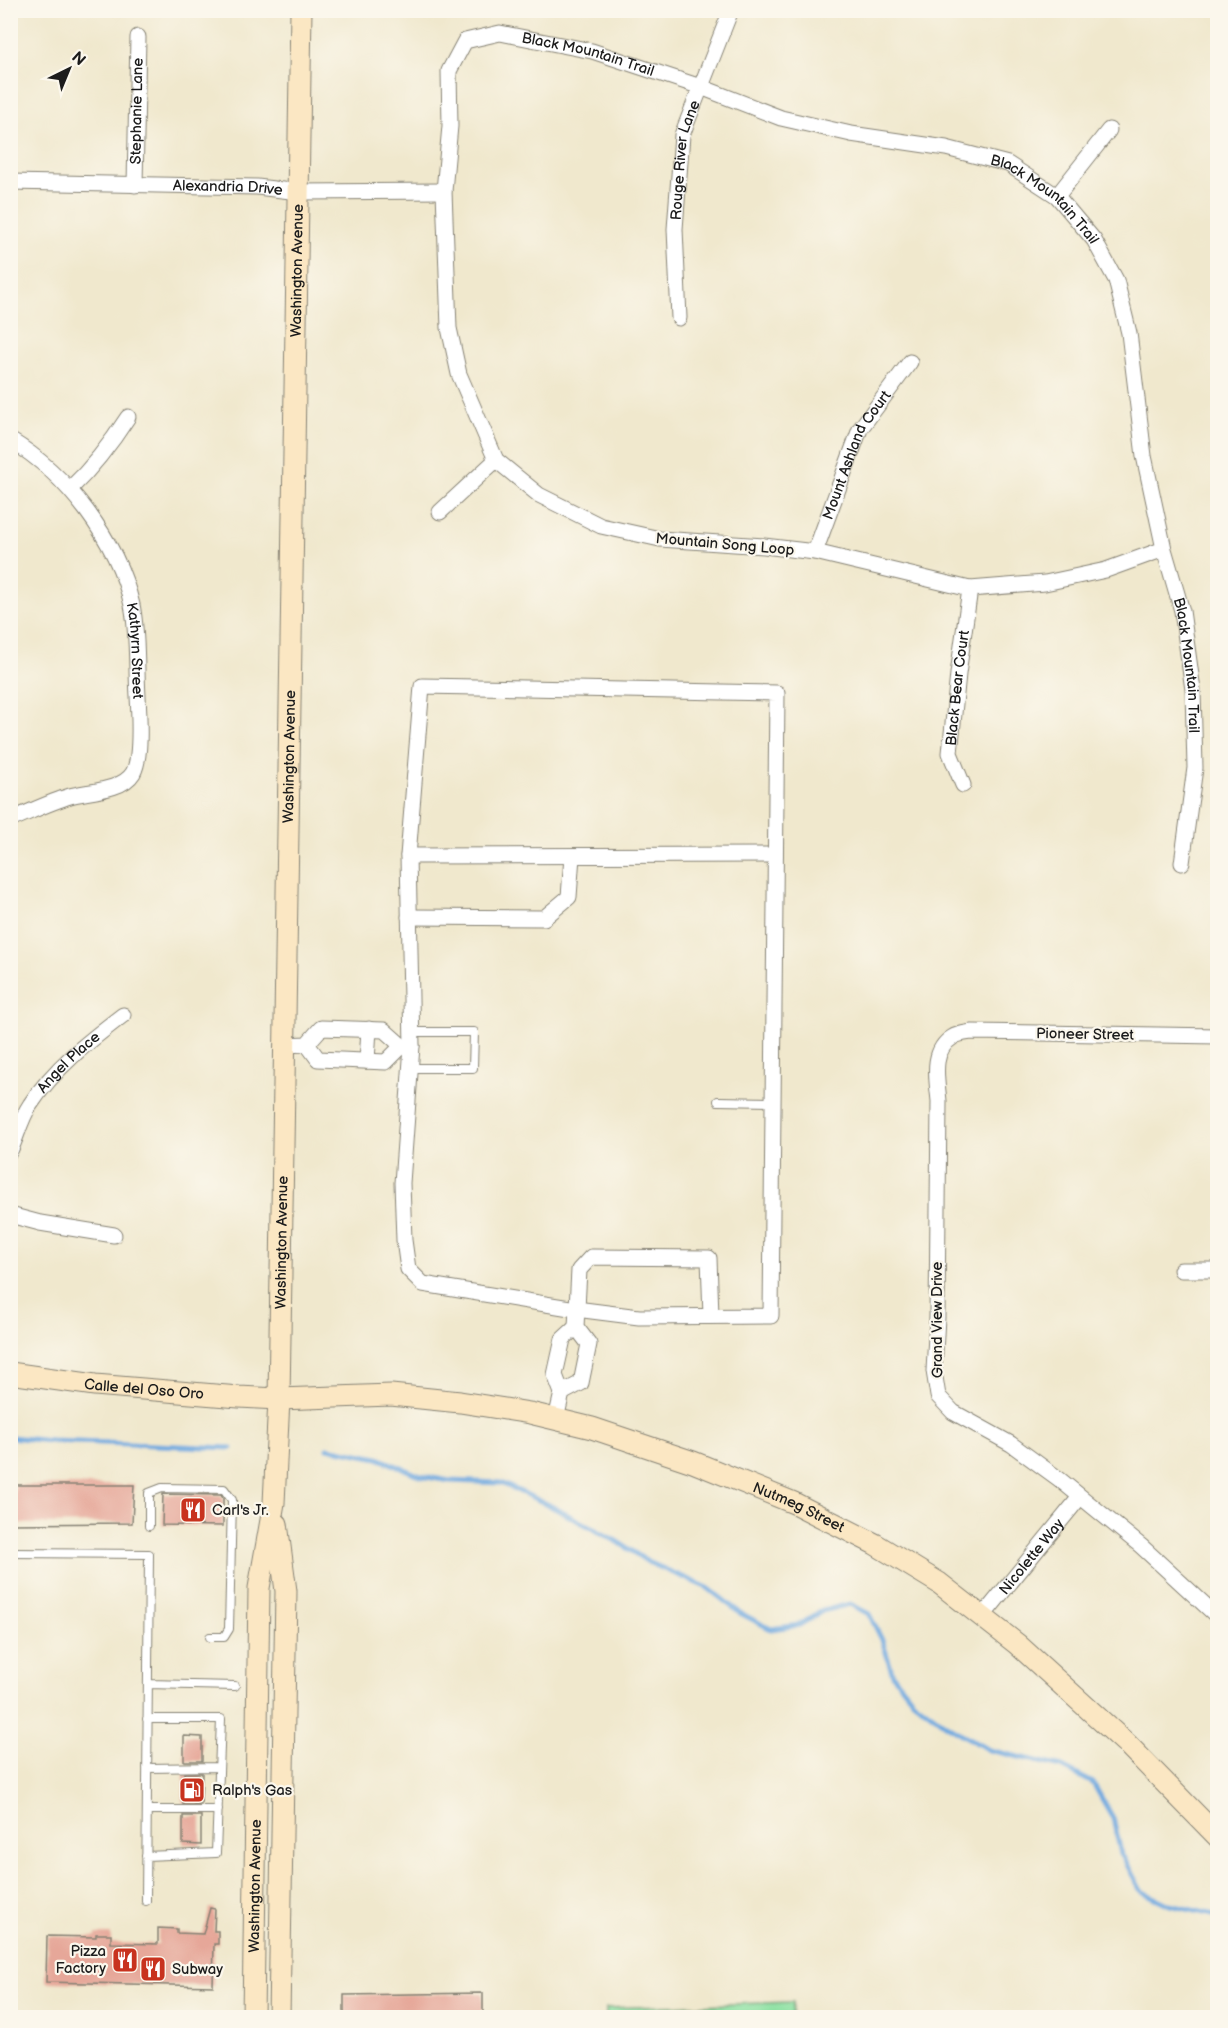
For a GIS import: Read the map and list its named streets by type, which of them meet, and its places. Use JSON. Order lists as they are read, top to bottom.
{
  "streets": {
    "main road": ["Washington Avenue", "Calle del Oso Oro", "Nutmeg Street"],
    "street": [
      "Black Mountain Trail",
      "Stephanie Lane",
      "Rouge River Lane",
      "Alexandria Drive",
      "Mount Ashland Court",
      "Mountain Song Loop",
      "Kathyrn Street",
      "Black Bear Court",
      "Pioneer Street",
      "Angel Place",
      "Grand View Drive",
      "Nicolette Way"
    ]
  },
  "crossings": [
    ["Black Mountain Trail", "Rouge River Lane"],
    ["Black Mountain Trail", "Mountain Song Loop"],
    ["Stephanie Lane", "Alexandria Drive"],
    ["Alexandria Drive", "Washington Avenue"],
    ["Alexandria Drive", "Mountain Song Loop"],
    ["Washington Avenue", "Calle del Oso Oro"],
    ["Washington Avenue", "Nutmeg Street"],
    ["Mount Ashland Court", "Mountain Song Loop"],
    ["Mountain Song Loop", "Black Bear Court"],
    ["Pioneer Street", "Grand View Drive"],
    ["Grand View Drive", "Nicolette Way"],
    ["Calle del Oso Oro", "Nutmeg Street"],
    ["Nutmeg Street", "Nicolette Way"]
  ],
  "places": {
    "restaurant": ["Carl's Jr.", "Pizza Factory", "Subway"],
    "fuel station": ["Ralph's Gas"]
  },
  "north": "top right"
}
